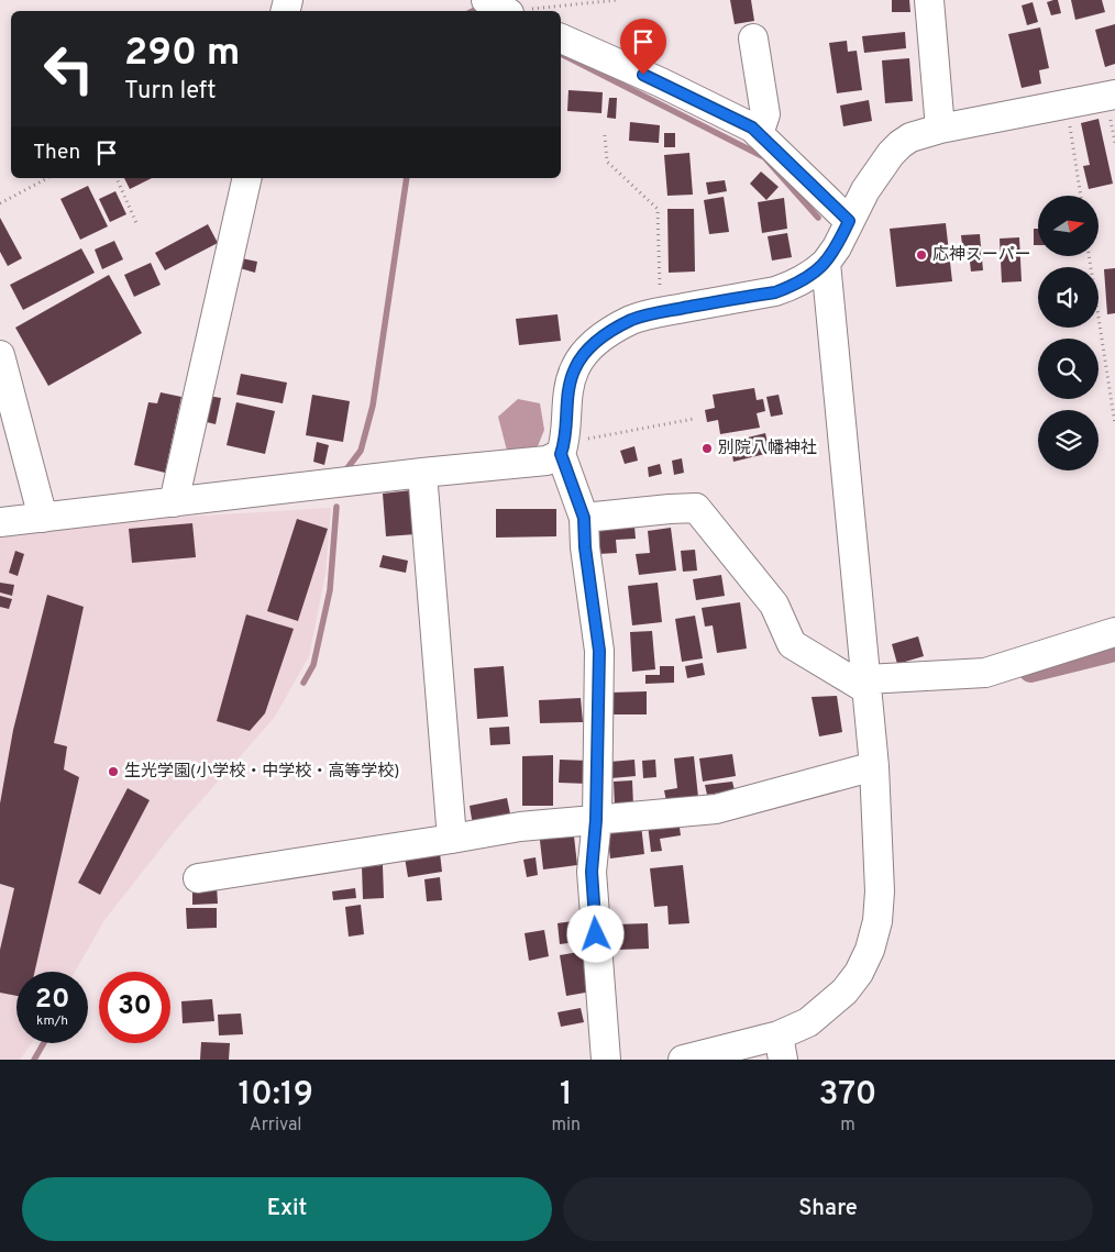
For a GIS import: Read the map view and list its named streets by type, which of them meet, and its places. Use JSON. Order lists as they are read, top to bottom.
{
  "places": ["応神スーパー", "別院八幡神社", "生光学園(小学校・中学校・高等学校)"],
  "north": "right",
  "page": {
    "turn": ["290 m", "Turn left"],
    "then": "Then",
    "speed": "20 km/h",
    "limit": "30",
    "eta": [
      "10:19",
      "Arrival",
      "1",
      "min",
      "370",
      "m"
    ],
    "buttons": ["Exit", "Share"]
  }
}
